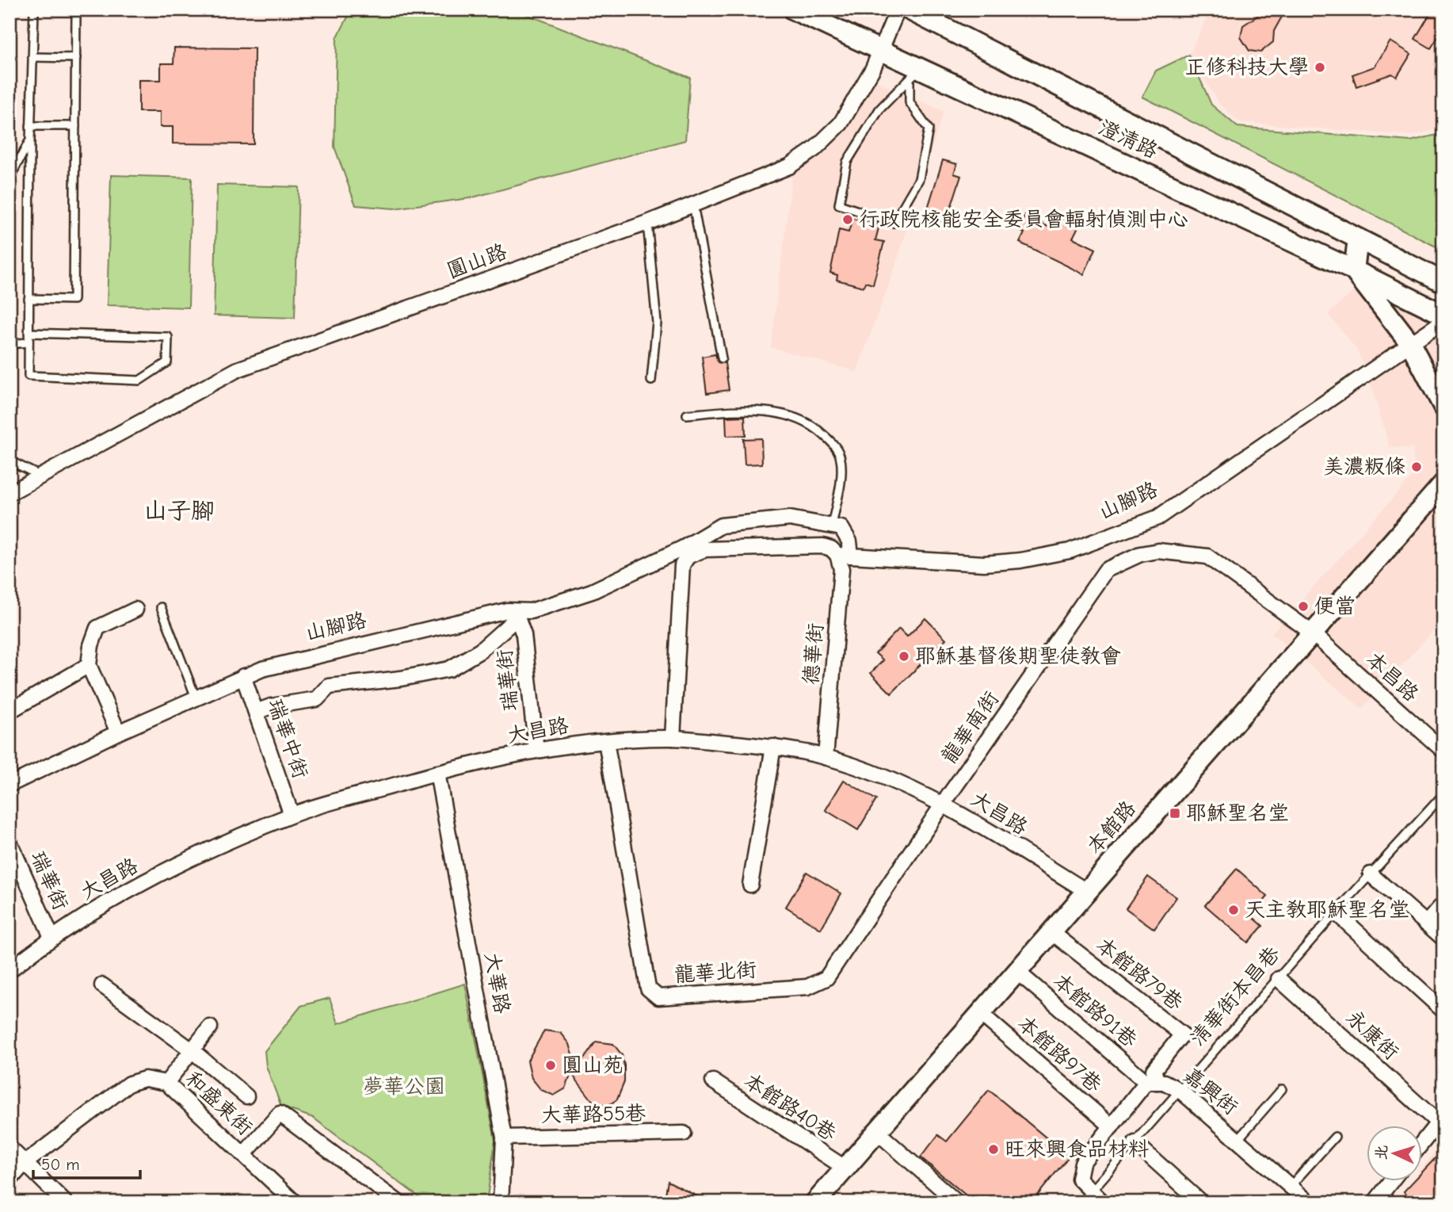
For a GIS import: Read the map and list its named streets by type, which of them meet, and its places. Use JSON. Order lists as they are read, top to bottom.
{
  "streets": {
    "main road": ["澄清路", "本館路"],
    "street": [
      "圓山路",
      "山腳路",
      "德華街",
      "本昌路",
      "瑞華街",
      "龍華南街",
      "大昌路",
      "瑞華中街",
      "龍華北街",
      "本館路79巷",
      "大華路",
      "本館路91巷",
      "永康街",
      "本館路97巷",
      "嘉興街",
      "和盛東街",
      "本館路40巷",
      "大華路55巷"
    ],
    "lane": ["清華街本昌巷"]
  },
  "crossings": [
    ["澄清路", "圓山路"],
    ["山腳路", "德華街"],
    ["山腳路", "瑞華街"],
    ["山腳路", "瑞華中街"],
    ["德華街", "大昌路"],
    ["本昌路", "龍華南街"],
    ["本昌路", "本館路"],
    ["瑞華街", "大昌路"],
    ["龍華南街", "大昌路"],
    ["龍華南街", "本館路"],
    ["龍華南街", "龍華北街"],
    ["大昌路", "瑞華中街"],
    ["大昌路", "本館路"],
    ["大昌路", "龍華北街"],
    ["大昌路", "大華路"],
    ["本館路", "本館路79巷"],
    ["本館路", "本館路91巷"],
    ["本館路", "本館路97巷"],
    ["本館路", "本館路40巷"],
    ["本館路79巷", "本館路91巷"],
    ["本館路79巷", "嘉興街"],
    ["大華路", "大華路55巷"],
    ["清華街本昌巷", "永康街"],
    ["清華街本昌巷", "嘉興街"],
    ["本館路91巷", "嘉興街"]
  ],
  "districts": ["山子腳"],
  "parks": ["夢華公園"],
  "places": {
    "other": [
      "正修科技大學",
      "行政院核能安全委員會輻射偵測中心",
      "美濃粄條",
      "便當",
      "耶穌基督後期聖徒教會",
      "天主教耶穌聖名堂",
      "圓山苑",
      "旺來興食品材料"
    ],
    "transit": ["耶穌聖名堂"]
  },
  "scale_bar": "50 m",
  "north": "left"
}
